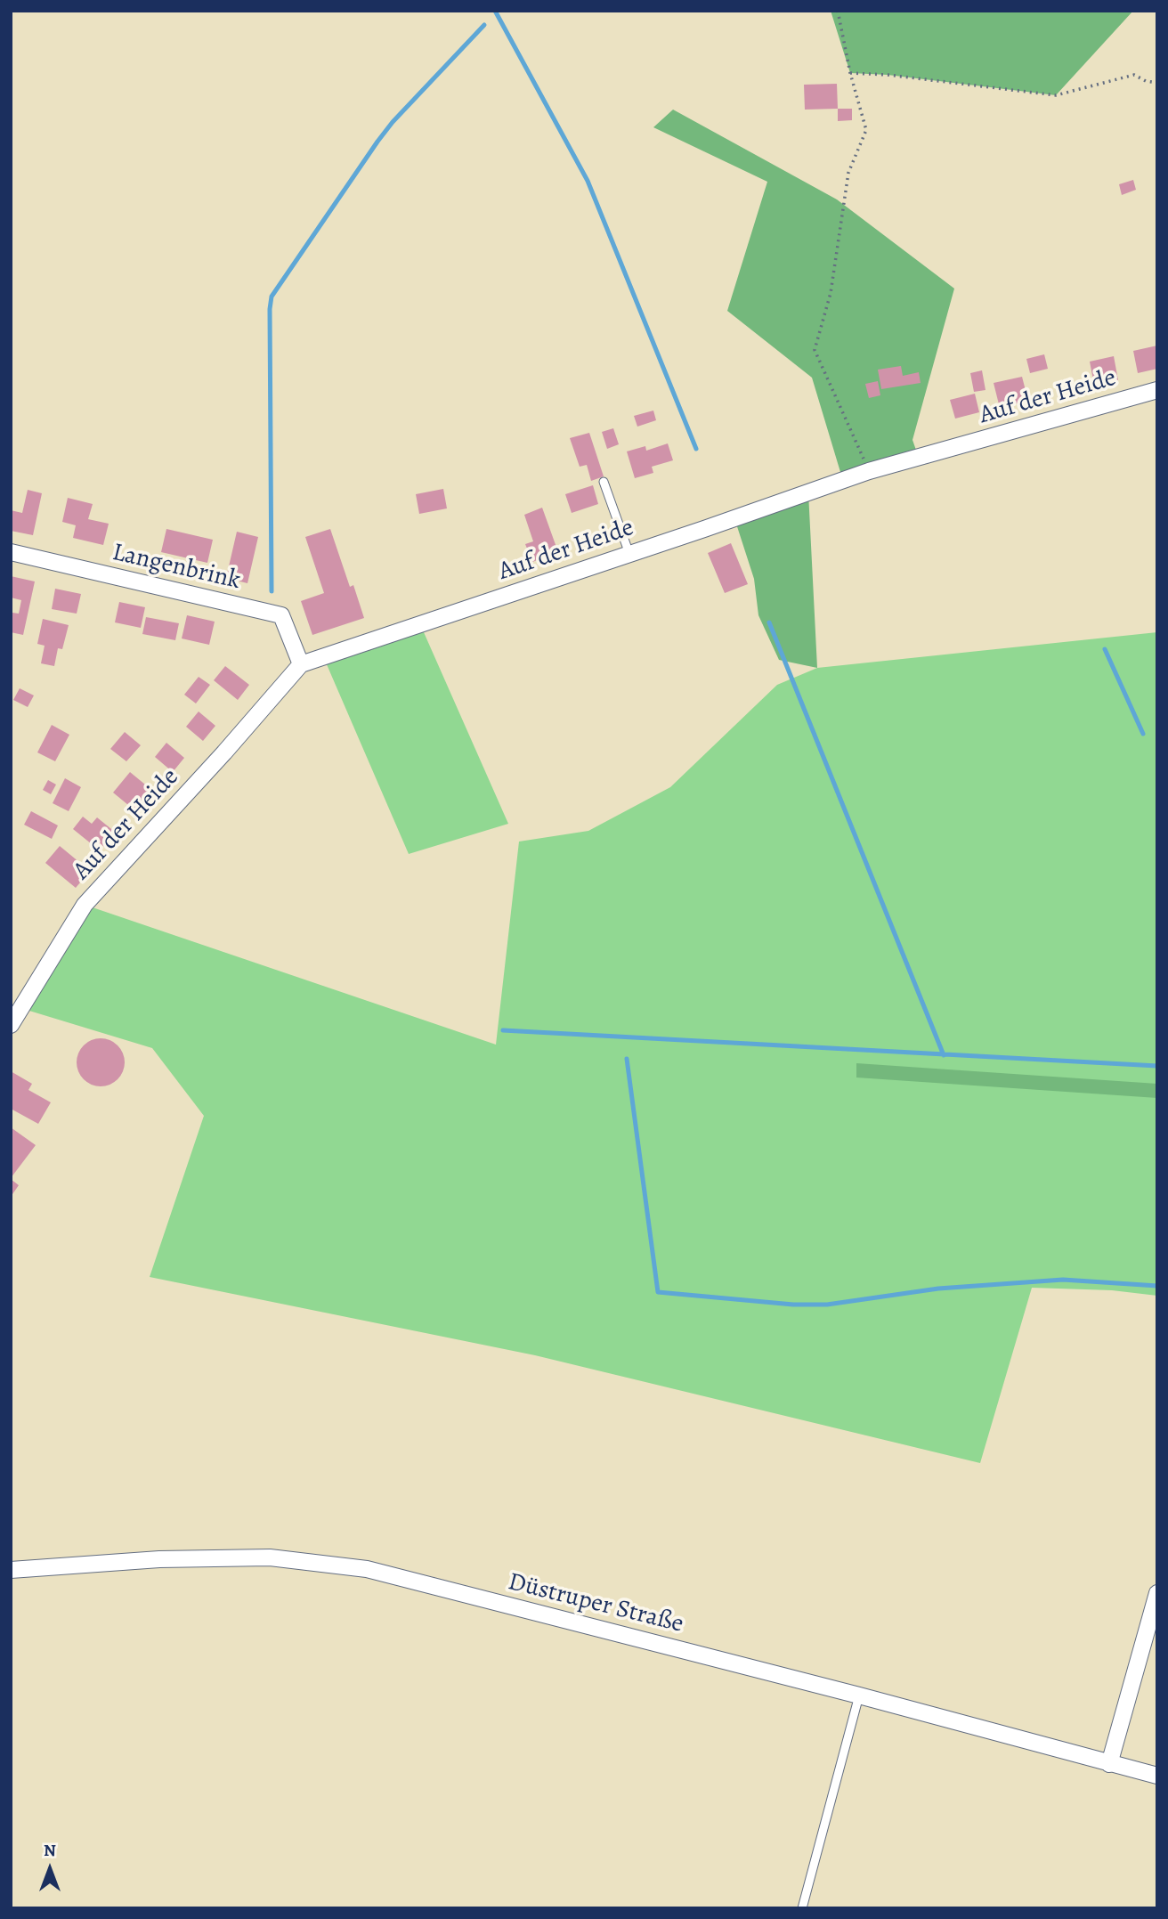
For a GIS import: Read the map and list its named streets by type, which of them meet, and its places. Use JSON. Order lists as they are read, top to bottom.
{
  "streets": {
    "street": ["Auf der Heide", "Langenbrink", "Düstruper Straße"]
  },
  "crossings": [
    ["Auf der Heide", "Langenbrink"]
  ],
  "north": "top"
}
